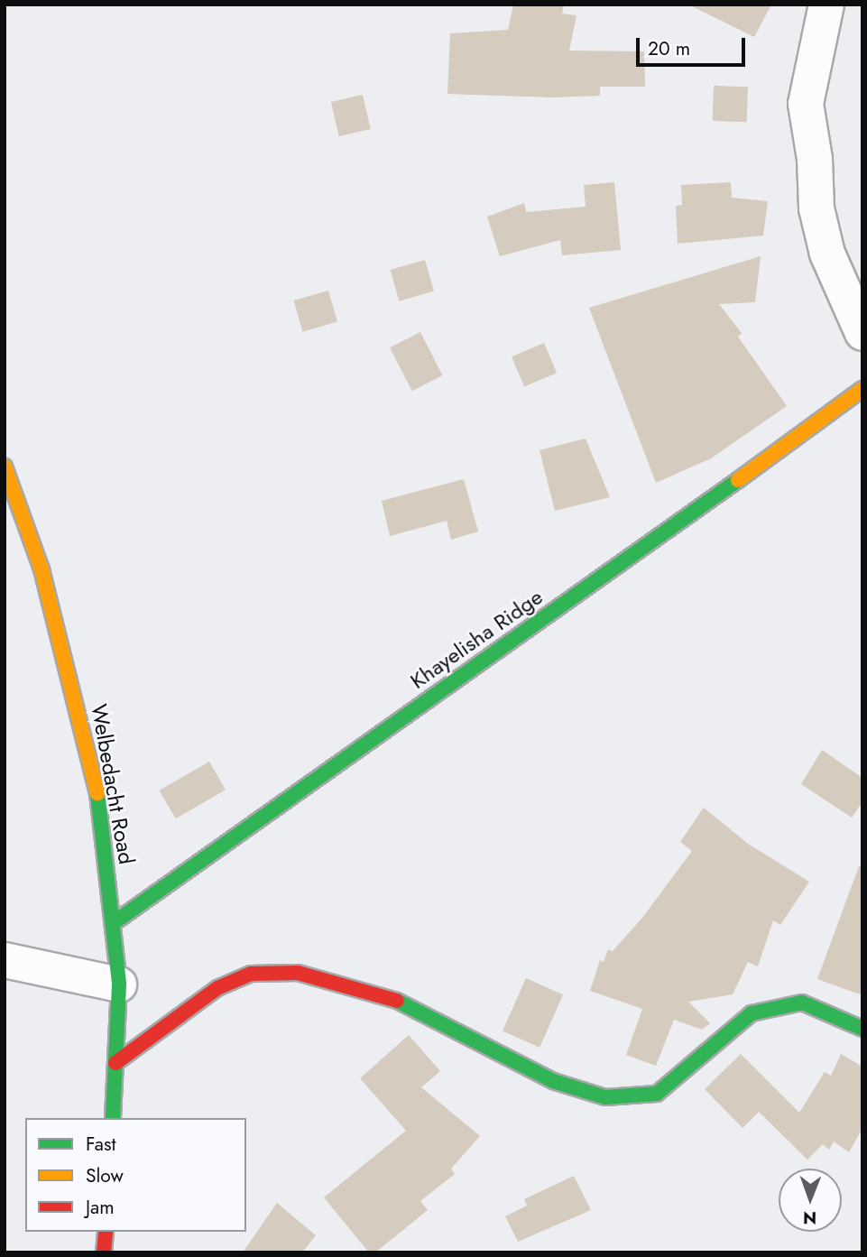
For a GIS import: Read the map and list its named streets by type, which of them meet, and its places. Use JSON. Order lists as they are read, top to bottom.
{
  "streets": {
    "street": ["Khayelisha Ridge", "Welbedacht Road"]
  },
  "crossings": [
    ["Khayelisha Ridge", "Welbedacht Road"]
  ],
  "legend": ["Fast", "Slow", "Jam"],
  "scale_bar": "20 m",
  "north": "bottom"
}
